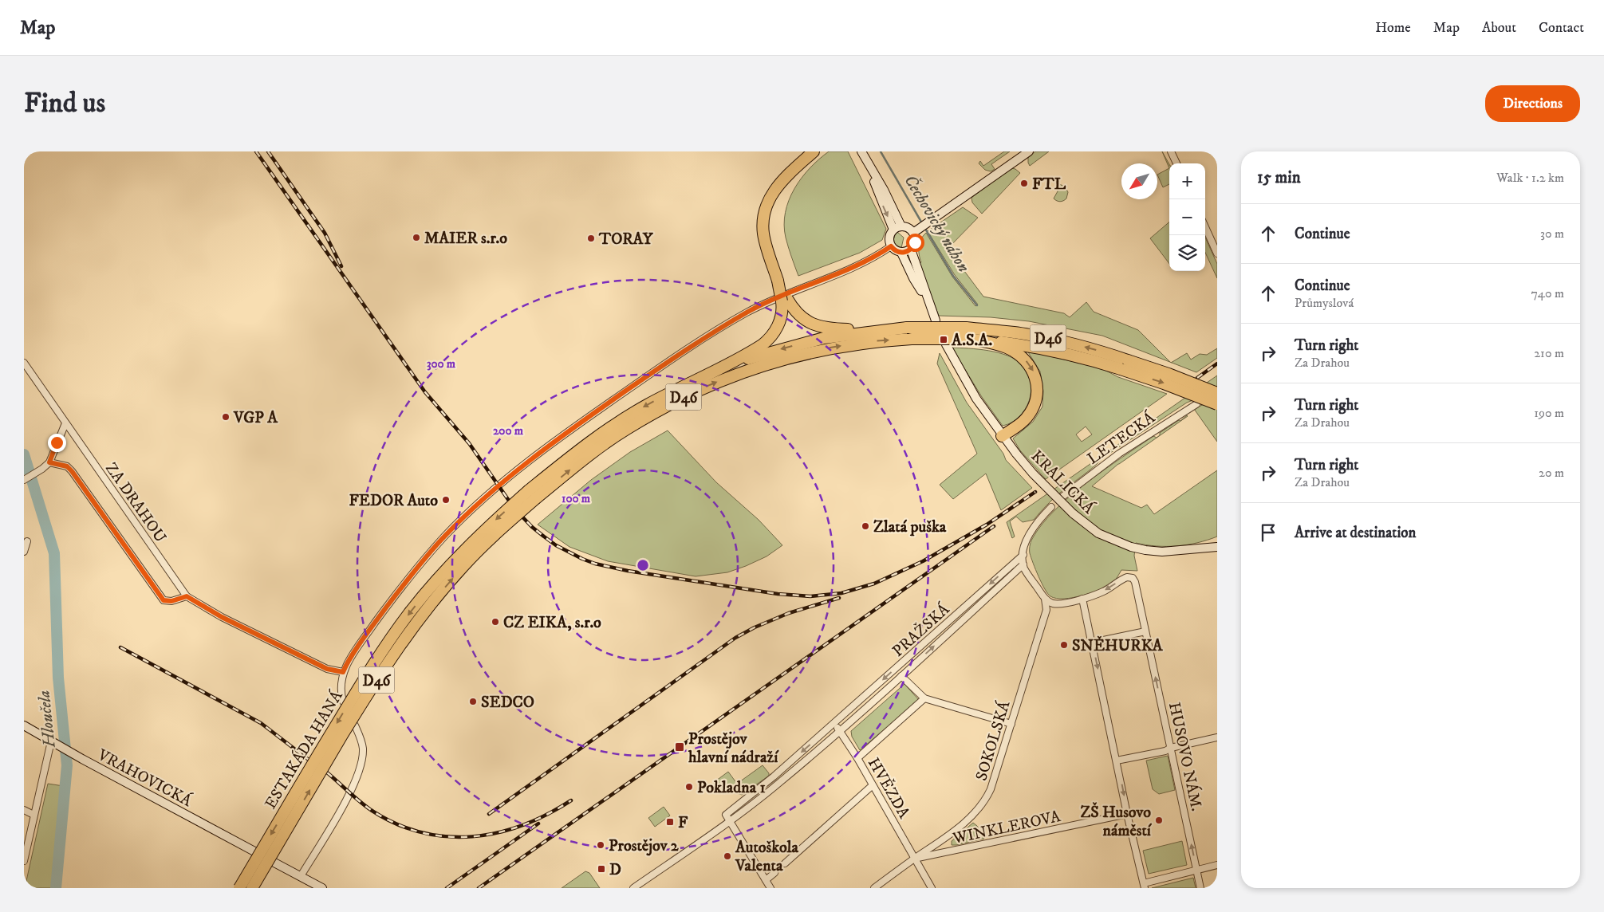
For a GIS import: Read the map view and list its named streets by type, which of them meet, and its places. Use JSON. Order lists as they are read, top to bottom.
{
  "streets": {
    "highway": ["D46", "ESTAKÁDA HANÁ"],
    "main road": ["KRALICKÁ", "VRAHOVICKÁ"],
    "street": [
      "LETECKÁ",
      "ZA DRAHOU",
      "PRAŽSKÁ",
      "SOKOLSKÁ",
      "HUSOVO NÁM.",
      "HVĚZDA",
      "WINKLEROVA"
    ]
  },
  "crossings": [
    ["D46", "ESTAKÁDA HANÁ"],
    ["PRAŽSKÁ", "HVĚZDA"],
    ["SOKOLSKÁ", "HVĚZDA"],
    ["SOKOLSKÁ", "WINKLEROVA"],
    ["HVĚZDA", "WINKLEROVA"]
  ],
  "one_way": ["HUSOVO NÁM."],
  "water": ["Čechovický náhon", "Hloučela"],
  "places": {
    "other": [
      "FTL",
      "MAIER s.r.o",
      "TORAY",
      "VGP A",
      "FEDOR Auto",
      "Zlatá puška",
      "CZ EIKA, s.r.o",
      "SNĚHURKA",
      "SEDCO",
      "Pokladna 1",
      "ZŠ Husovo náměstí",
      "Prostějov 2",
      "Autoškola Valenta"
    ],
    "transit": [
      "A.S.A.",
      "Prostějov hlavní nádraží",
      "F",
      "D"
    ]
  },
  "north": "bottom left",
  "page": {
    "header": "Map",
    "nav": [
      "Home",
      "Map",
      "About",
      "Contact"
    ],
    "buttons": "Directions",
    "title": "Find us",
    "heading": ["15 min", "Walk · 1.2 km"],
    "map_buttons": ["+", "−"],
    "list": [
      ["Continue", "30 m"],
      ["Continue", "Průmyslová", "740 m"],
      ["Turn right", "Za Drahou", "210 m"],
      ["Turn right", "Za Drahou", "190 m"],
      ["Turn right", "Za Drahou", "20 m"],
      "Arrive at destination"
    ]
  },
  "rings": ["300 m", "200 m", "100 m"]
}
